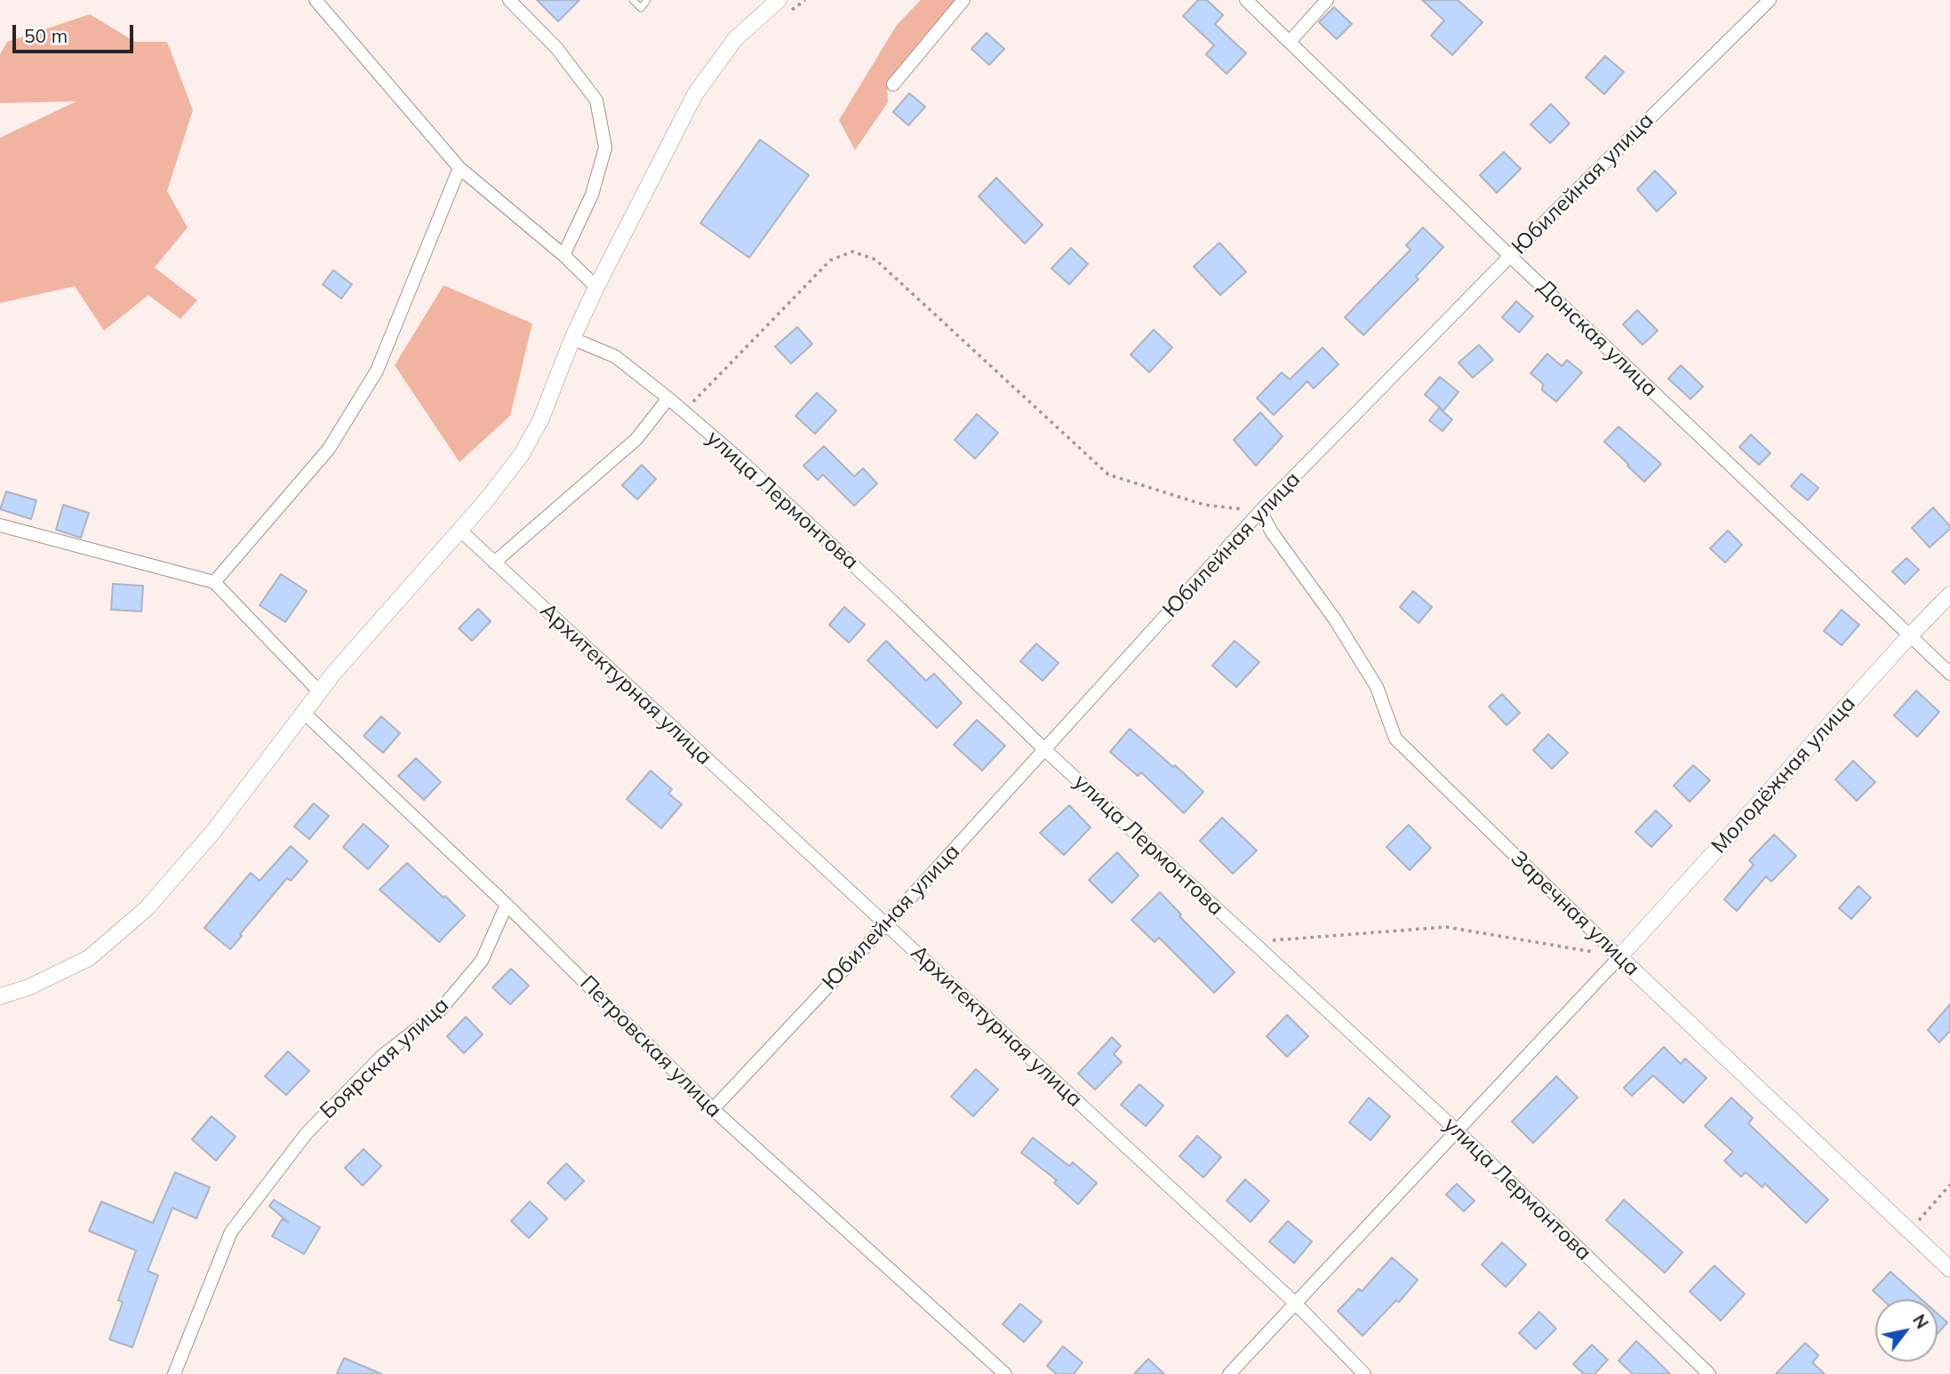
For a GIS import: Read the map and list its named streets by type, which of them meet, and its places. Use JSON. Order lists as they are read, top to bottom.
{
  "streets": {
    "street": [
      "Юбилейная улица",
      "Донская улица",
      "улица Лермонтова",
      "Архитектурная улица",
      "Молодёжная улица",
      "Заречная улица",
      "Петровская улица",
      "Боярская улица"
    ]
  },
  "crossings": [
    ["Юбилейная улица", "Донская улица"],
    ["Юбилейная улица", "улица Лермонтова"],
    ["Юбилейная улица", "Архитектурная улица"],
    ["Юбилейная улица", "Заречная улица"],
    ["Юбилейная улица", "Петровская улица"],
    ["Донская улица", "Молодёжная улица"],
    ["Молодёжная улица", "Заречная улица"],
    ["Петровская улица", "Боярская улица"]
  ],
  "scale_bar": "50 m",
  "north": "top right"
}
